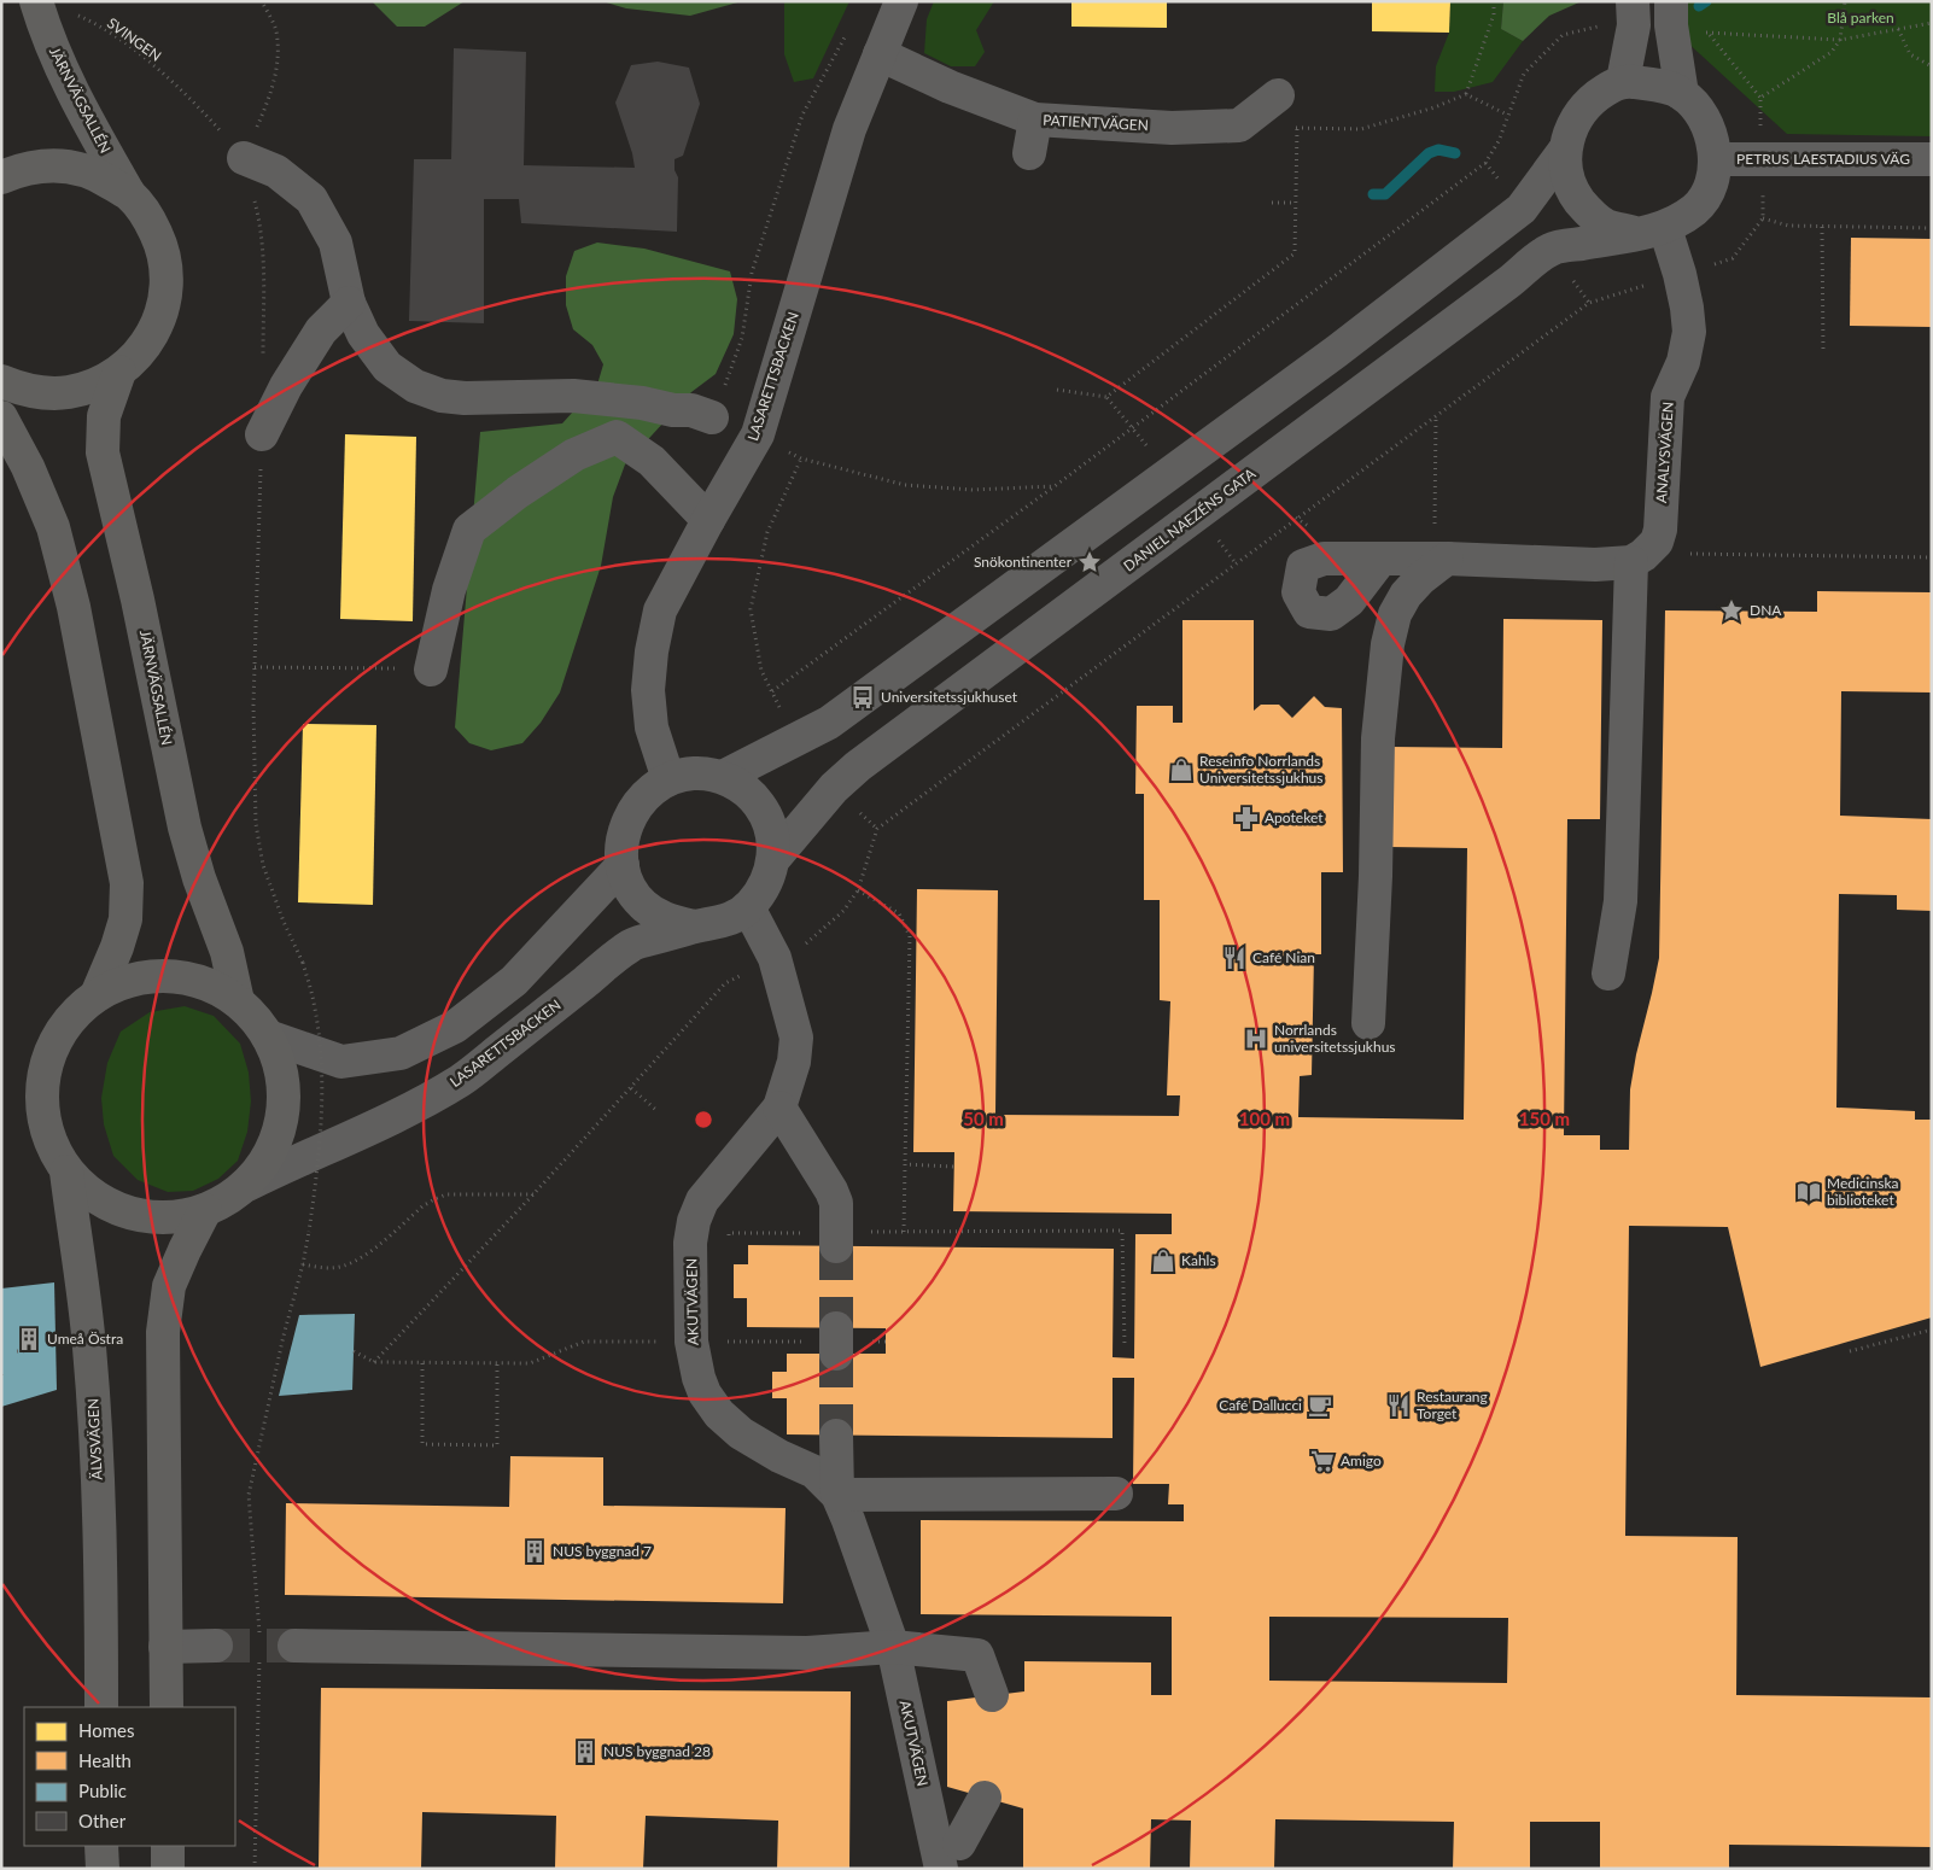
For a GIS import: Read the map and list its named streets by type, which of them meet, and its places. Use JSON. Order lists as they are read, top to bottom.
{
  "streets": {
    "main road": ["JÄRNVÄGSALLÉN", "ÄLVSVÄGEN"],
    "street": [
      "PATIENTVÄGEN",
      "PETRUS LAESTADIUS VÄG",
      "LASARETTSBACKEN",
      "ANALYSVÄGEN",
      "DANIEL NAEZÉNS GATA",
      "AKUTVÄGEN"
    ],
    "path": ["SVINGEN"]
  },
  "crossings": [
    ["PATIENTVÄGEN", "LASARETTSBACKEN"],
    ["PETRUS LAESTADIUS VÄG", "ANALYSVÄGEN"],
    ["PETRUS LAESTADIUS VÄG", "DANIEL NAEZÉNS GATA"],
    ["LASARETTSBACKEN", "DANIEL NAEZÉNS GATA"],
    ["LASARETTSBACKEN", "AKUTVÄGEN"],
    ["ANALYSVÄGEN", "DANIEL NAEZÉNS GATA"],
    ["DANIEL NAEZÉNS GATA", "AKUTVÄGEN"]
  ],
  "parks": ["Blå parken"],
  "places": {
    "place": ["Snökontinenter", "DNA"],
    "bus stop": ["Universitetssjukhuset"],
    "shop": ["Reseinfo Norrlands Universitetssjukhus", "Kahls"],
    "pharmacy": ["Apoteket"],
    "restaurant": ["Café Nian", "Restaurang Torget"],
    "hospital": ["Norrlands universitetssjukhus"],
    "library": ["Medicinska biblioteket"],
    "building": ["Umeå Östra", "NUS byggnad 7", "NUS byggnad 28"],
    "cafe": ["Café Dallucci"],
    "supermarket": ["Amigo"]
  },
  "legend": [
    "Homes",
    "Health",
    "Public",
    "Other"
  ],
  "rings": ["50 m", "100 m", "150 m"]
}
